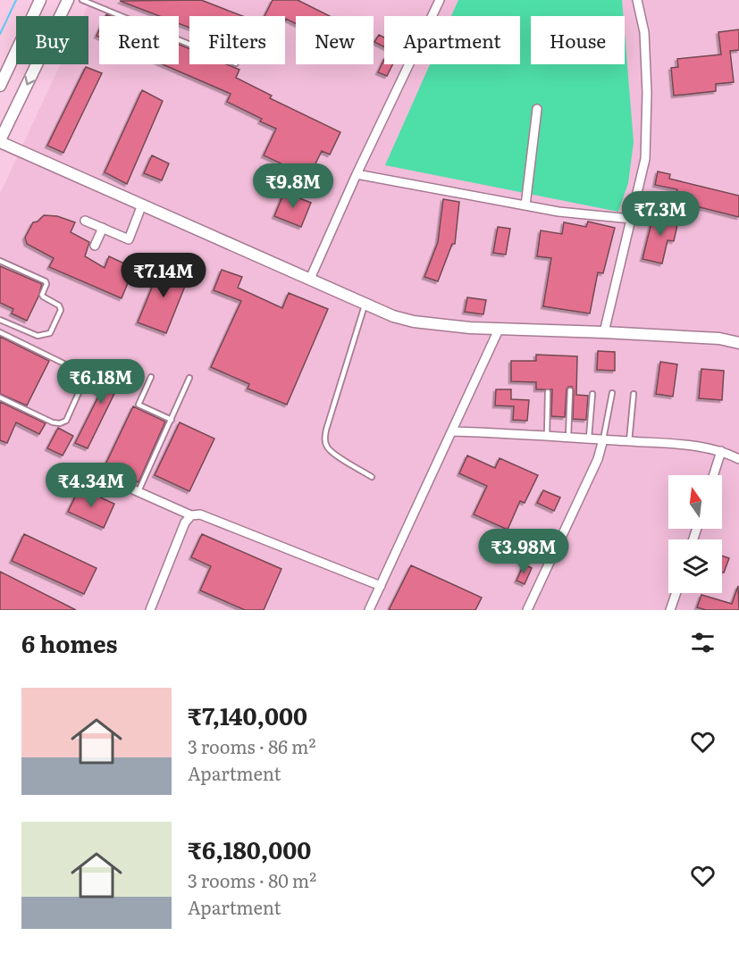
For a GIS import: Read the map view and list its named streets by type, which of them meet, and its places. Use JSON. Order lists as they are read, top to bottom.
{
  "north": "top",
  "page": {
    "chip": [
      "Buy",
      "Rent",
      "Filters",
      "New",
      "Apartment",
      "House"
    ],
    "price": [
      "₹9.8M",
      "₹7.3M",
      "₹7.14M",
      "₹6.18M",
      "₹4.34M",
      "₹3.98M"
    ],
    "heading": "6 homes",
    "list": [
      {
        "name": "₹7,140,000",
        "note": "3 rooms · 86 m² · Apartment"
      },
      {
        "name": "₹6,180,000",
        "note": "3 rooms · 80 m² · Apartment"
      }
    ]
  }
}
